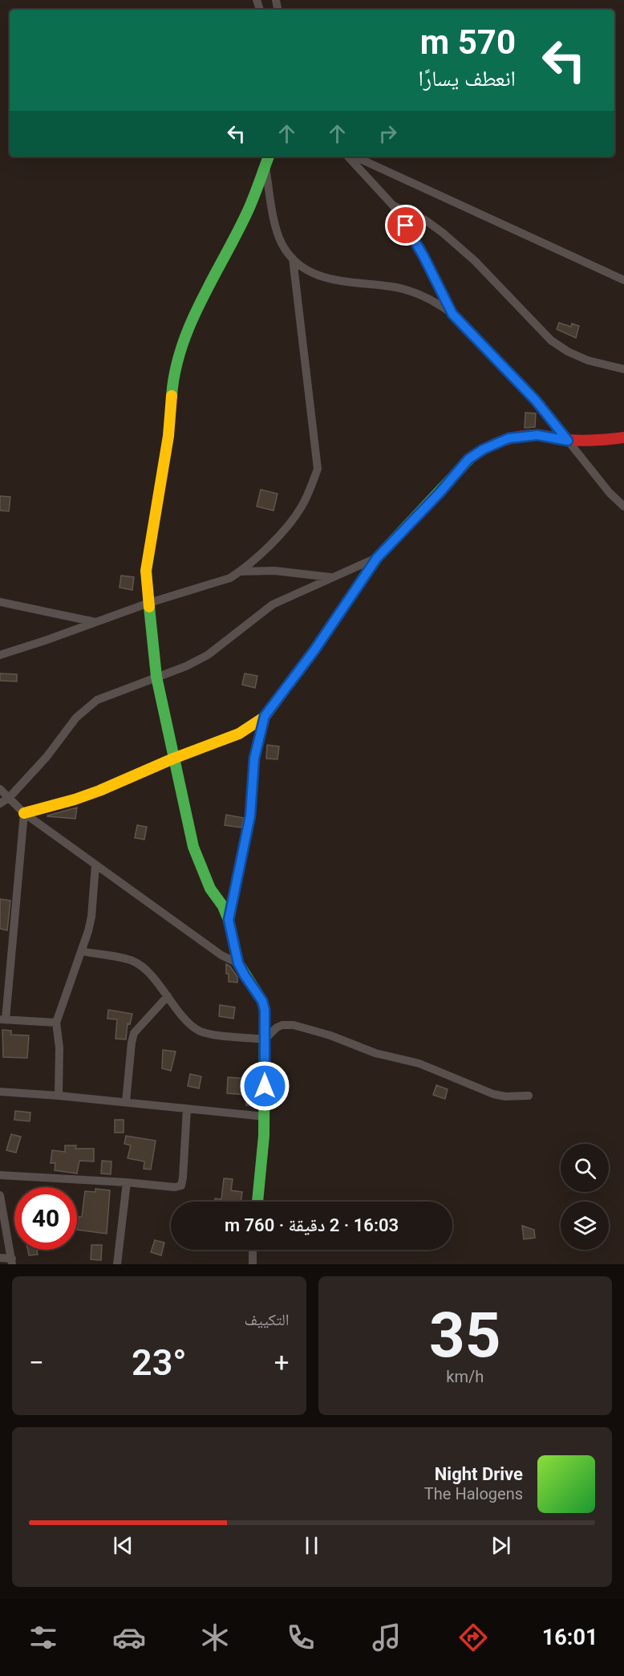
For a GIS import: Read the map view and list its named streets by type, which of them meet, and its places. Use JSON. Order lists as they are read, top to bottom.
{
  "page": {
    "turn": ["570 m", "انعطف يسارًا"],
    "limit": "40",
    "trip": "16:03 · 2 دقيقة · 760 m",
    "tile": [
      ["35", "km/h"],
      "التكييف"
    ],
    "heat": ["−", "23°", "+"],
    "song": ["Night Drive", "The Halogens"],
    "tabs": "16:01"
  }
}
